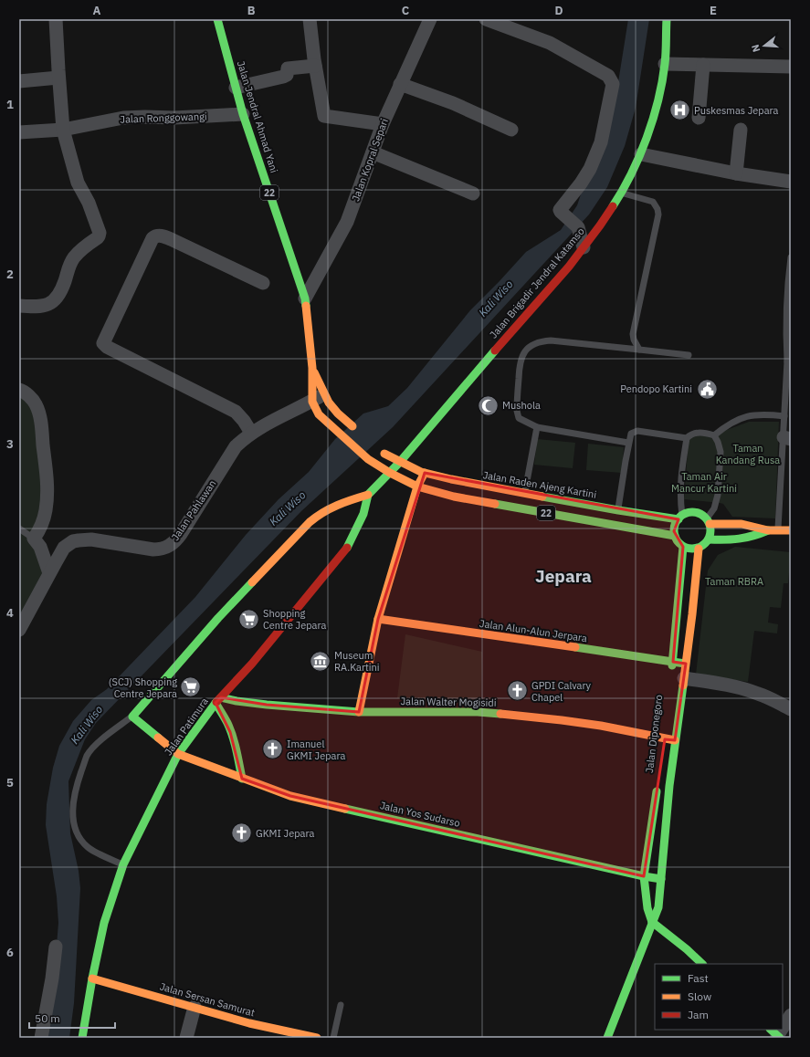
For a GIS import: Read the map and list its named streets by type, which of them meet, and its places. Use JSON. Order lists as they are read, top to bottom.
{
  "streets": {
    "main road": [
      "Jalan Jendral Ahmad Yani",
      "22",
      "Jalan Brigadir Jendral Katamso",
      "Jalan Raden Ajeng Kartini",
      "Jalan Alun-Alun Jerpara",
      "Jalan Walter Mogisidi",
      "Jalan Patimura",
      "Jalan Diponegoro",
      "Jalan Yos Sudarso",
      "Jalan Sersan Samurat"
    ],
    "street": ["Jalan Ronggowangi", "Jalan Kopral Separi", "Jalan Pahlawan"]
  },
  "crossings": [
    ["Jalan Jendral Ahmad Yani", "Jalan Ronggowangi"],
    ["Jalan Jendral Ahmad Yani", "Jalan Kopral Separi"],
    ["Jalan Jendral Ahmad Yani", "22"],
    ["Jalan Jendral Ahmad Yani", "Jalan Pahlawan"],
    ["22", "Jalan Brigadir Jendral Katamso"],
    ["22", "Jalan Raden Ajeng Kartini"],
    ["22", "Jalan Pahlawan"],
    ["Jalan Brigadir Jendral Katamso", "Jalan Raden Ajeng Kartini"],
    ["Jalan Walter Mogisidi", "Jalan Patimura"],
    ["Jalan Patimura", "Jalan Yos Sudarso"],
    ["Jalan Patimura", "Jalan Sersan Samurat"],
    ["Jalan Diponegoro", "Jalan Yos Sudarso"]
  ],
  "districts": ["Jepara"],
  "water": ["Kali Wiso"],
  "parks": ["Taman Kandang Rusa", "Taman Air Mancur Kartini", "Taman RBRA"],
  "places": {
    "hospital": ["Puskesmas Jepara"],
    "public building": ["Pendopo Kartini"],
    "mosque": ["Mushola"],
    "supermarket": ["Shopping Centre Jepara", "(SCJ) Shopping Centre Jepara"],
    "museum": ["Museum RA.Kartini"],
    "church": ["GPDI Calvary Chapel", "Imanuel GKMI Jepara", "GKMI Jepara"]
  },
  "legend": ["Fast", "Slow", "Jam"],
  "scale_bar": "50 m",
  "north": "left",
  "grid": {
    "columns": [
      "A",
      "B",
      "C",
      "D",
      "E"
    ],
    "rows": [
      "1",
      "2",
      "3",
      "4",
      "5",
      "6"
    ]
  }
}
